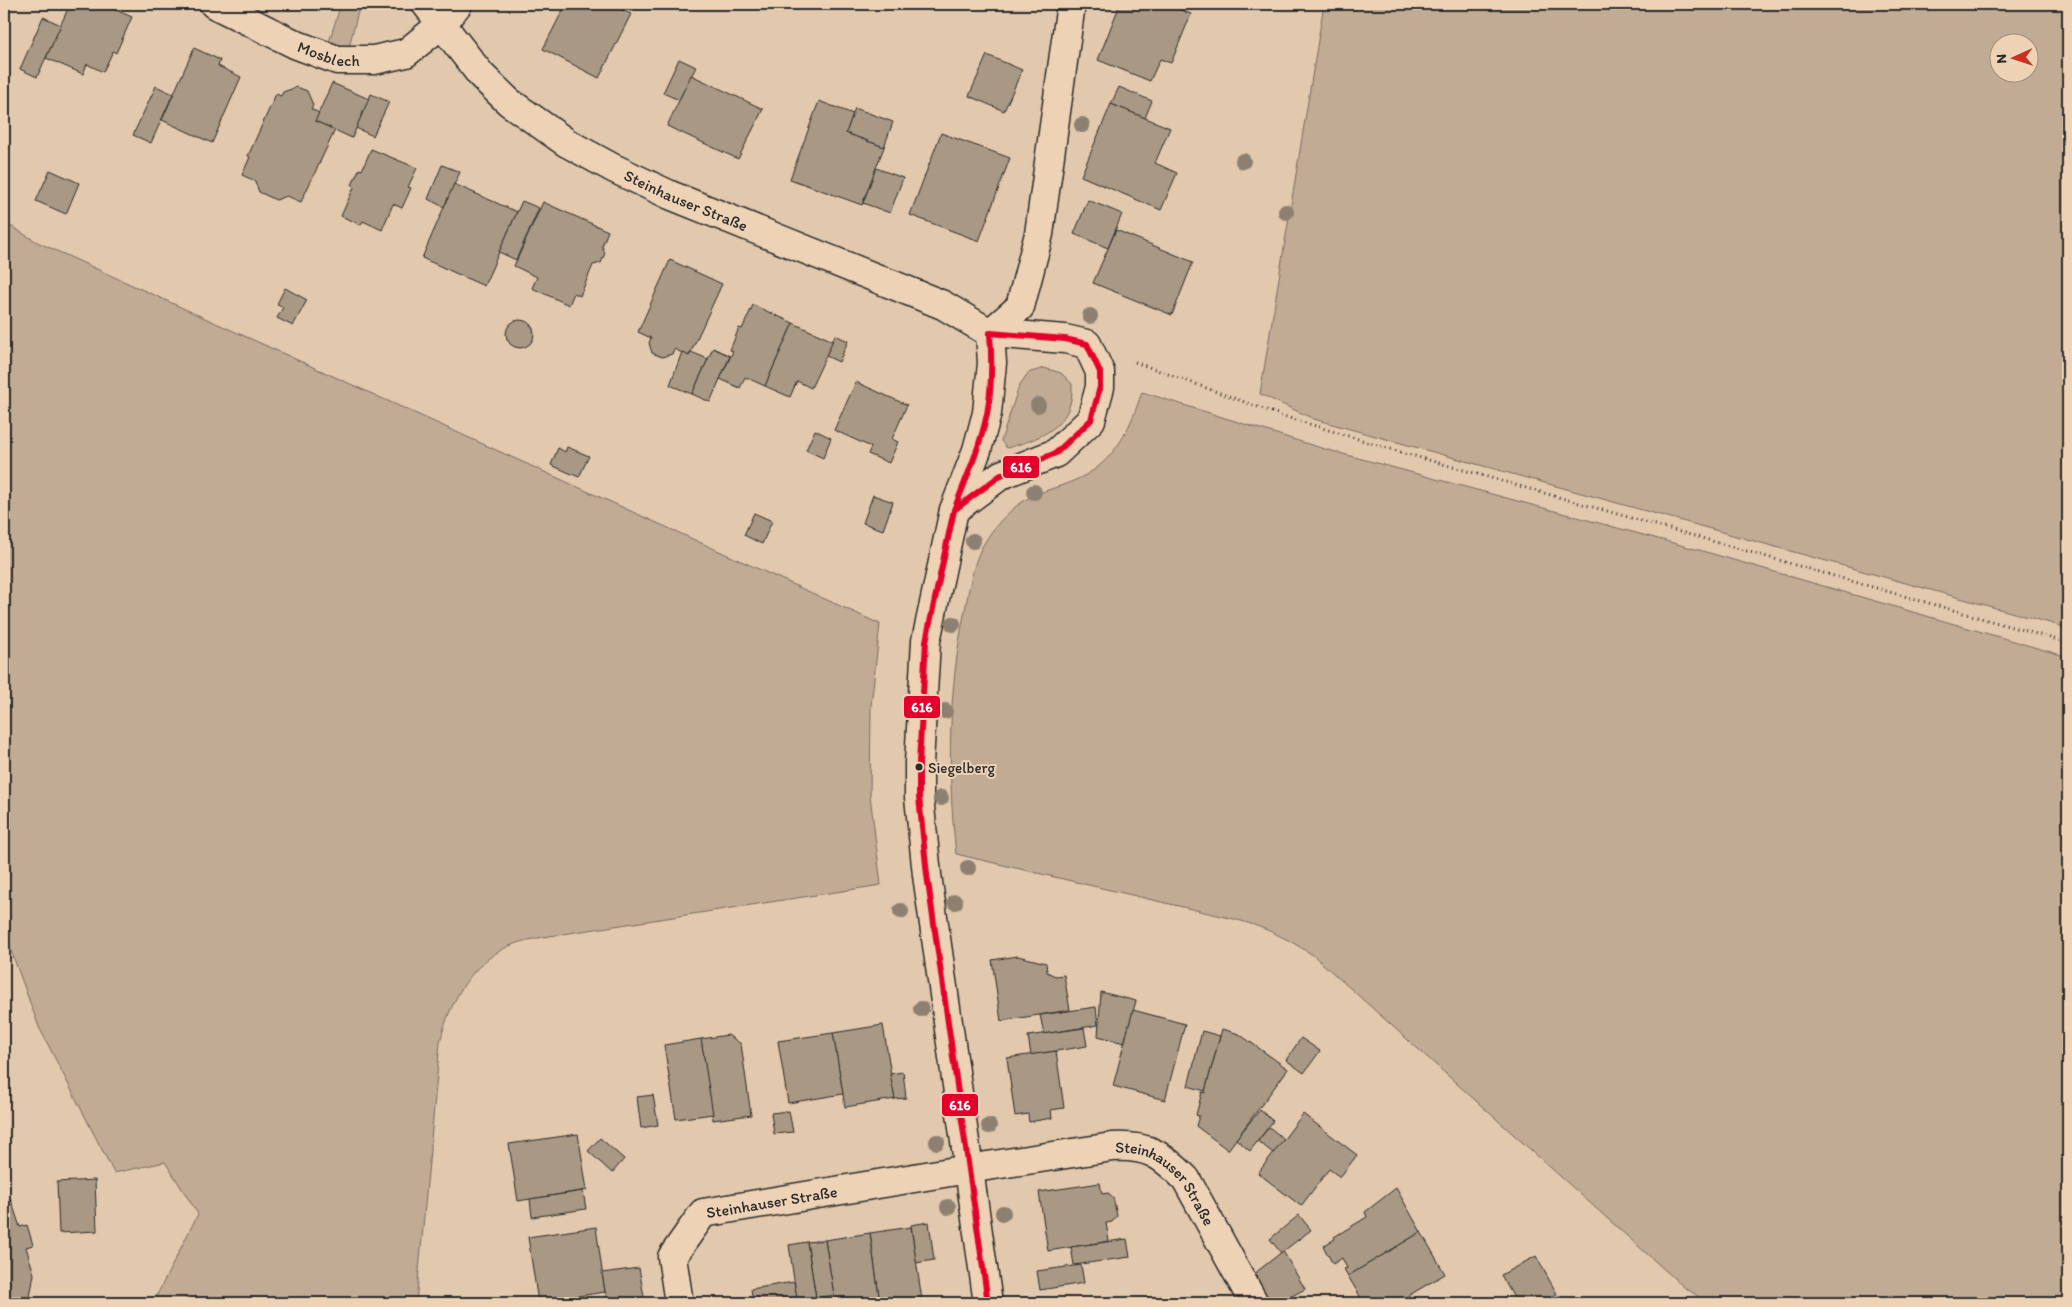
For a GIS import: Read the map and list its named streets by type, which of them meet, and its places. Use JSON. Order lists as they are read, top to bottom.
{
  "streets": {
    "street": ["Mosblech", "Steinhauser Straße"]
  },
  "crossings": [
    ["Mosblech", "Steinhauser Straße"]
  ],
  "places": ["Siegelberg"],
  "lines": ["transit line 616"],
  "north": "left"
}
